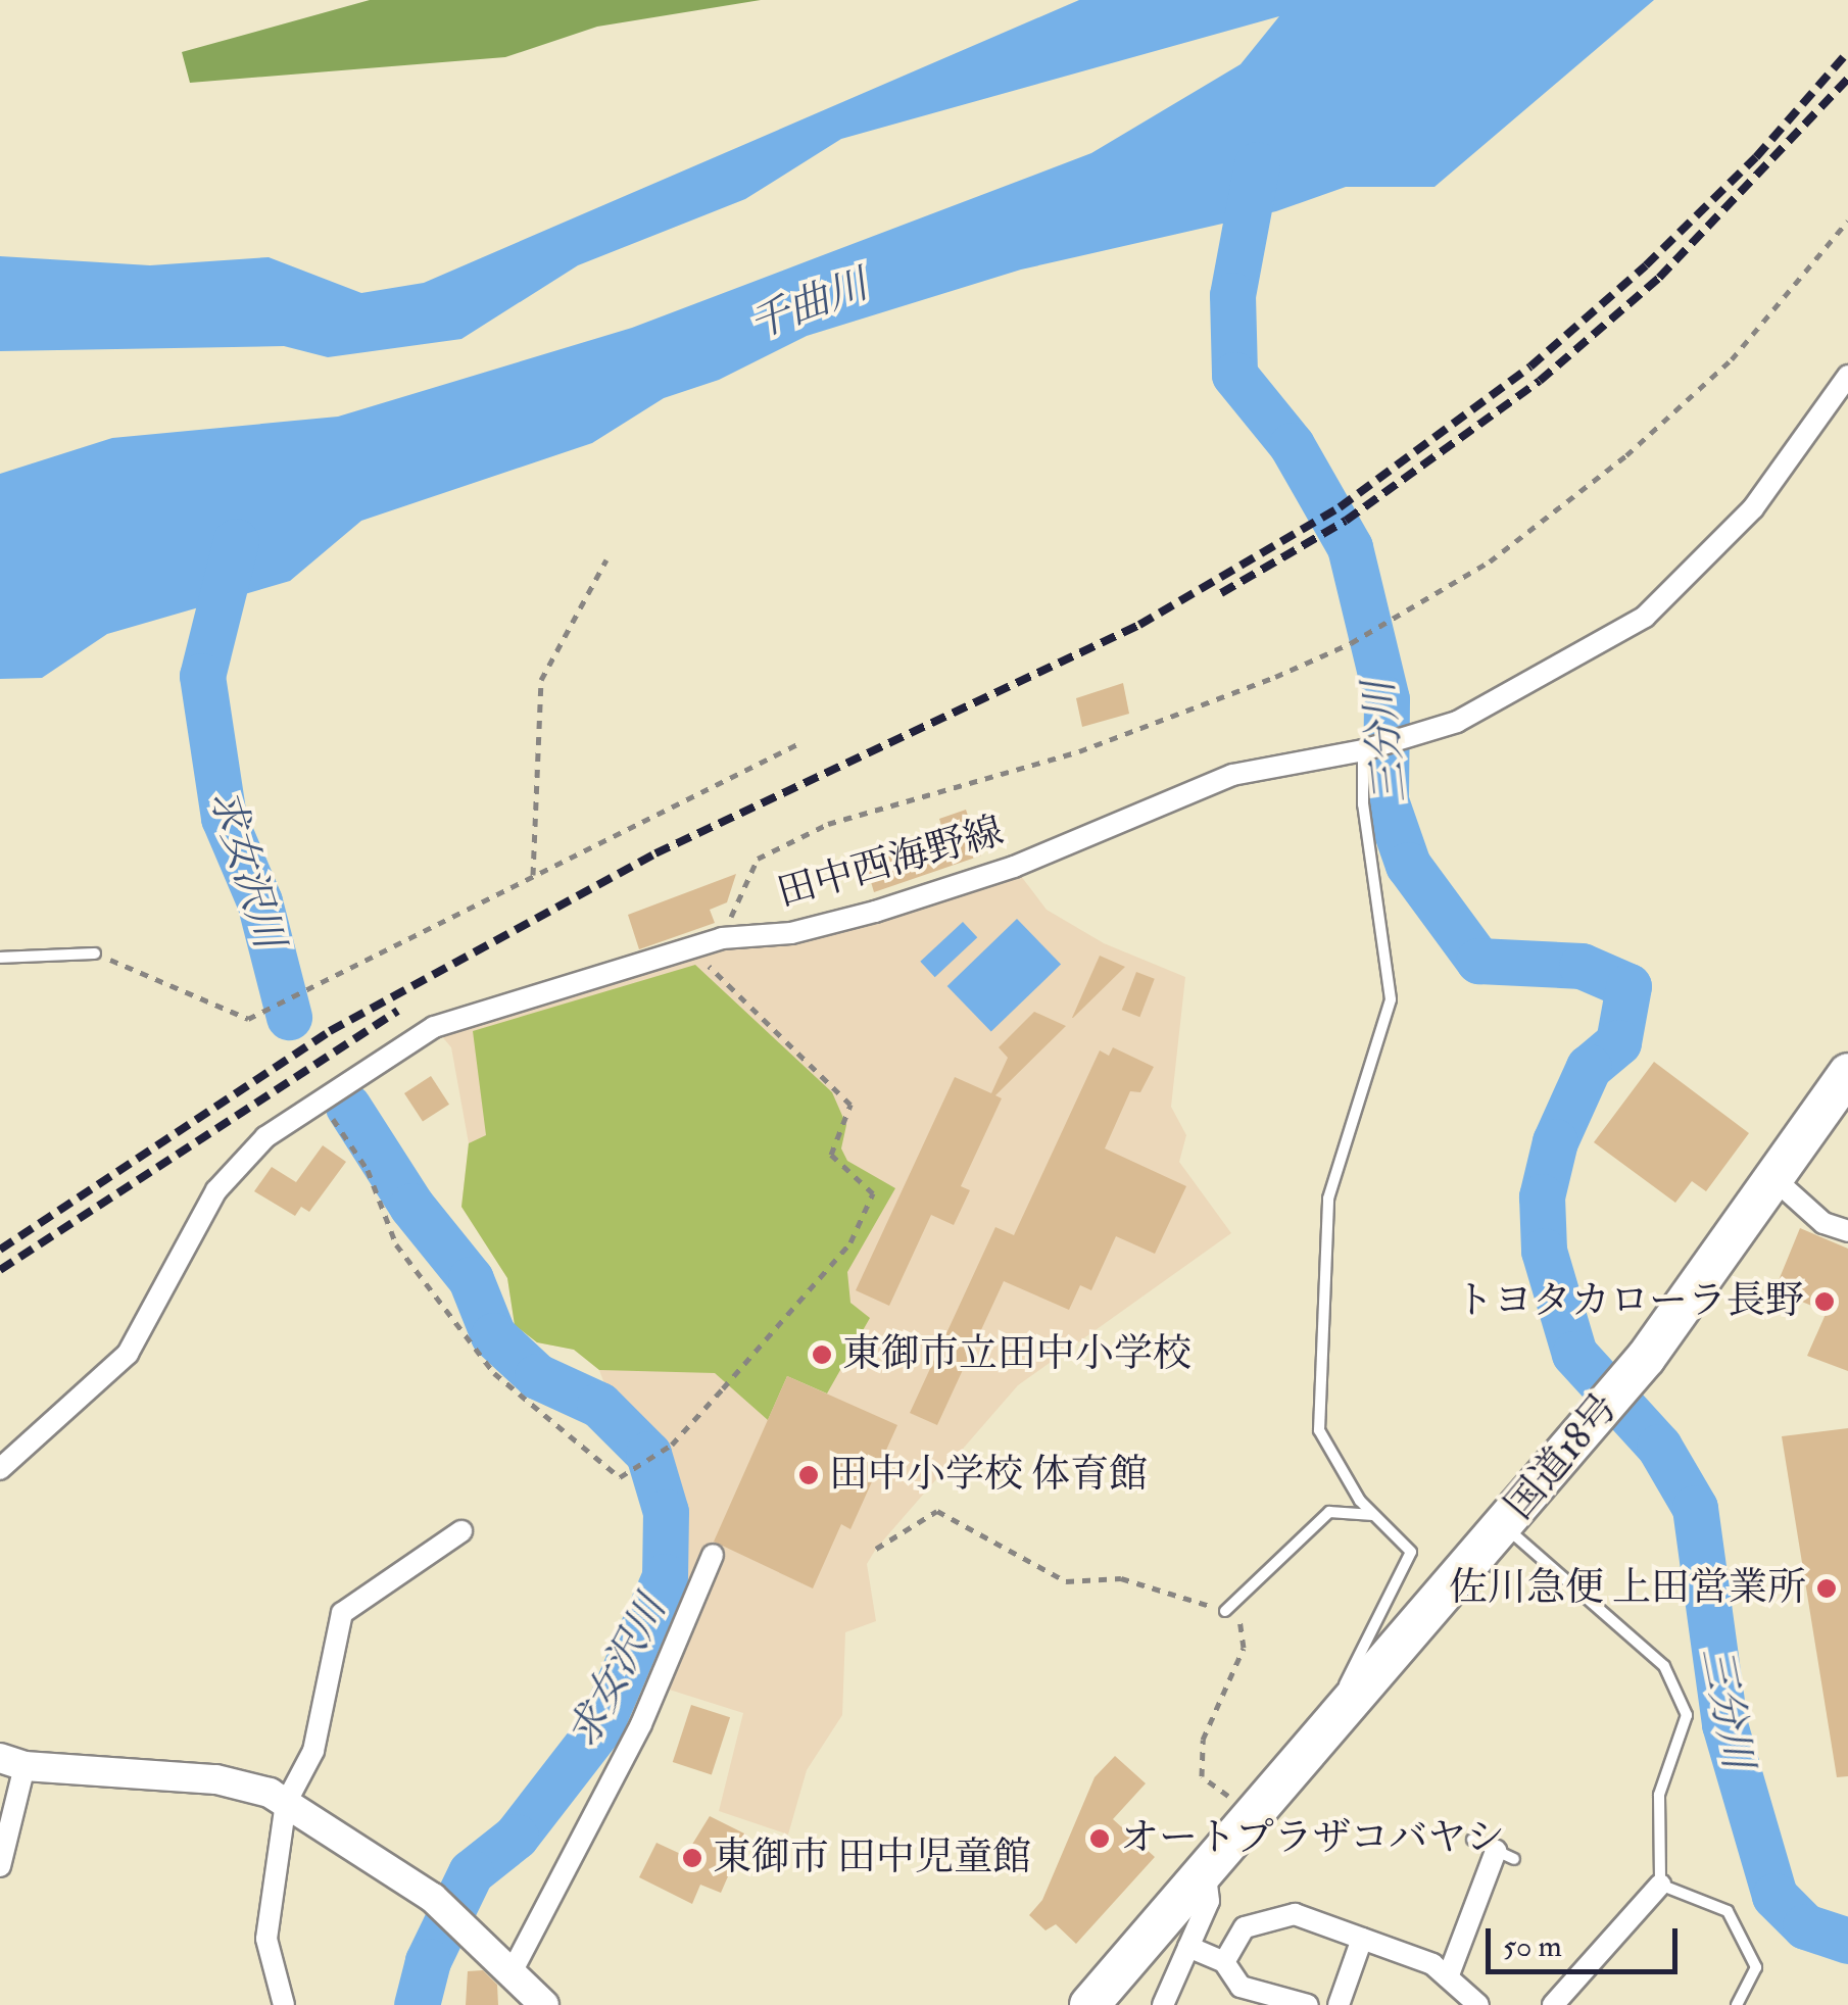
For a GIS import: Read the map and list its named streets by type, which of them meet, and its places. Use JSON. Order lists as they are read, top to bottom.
{
  "streets": {
    "highway": ["国道18号"],
    "street": ["田中西海野線"]
  },
  "water": ["千曲川", "三分川", "求女沢川"],
  "places": [
    "トヨタカローラ長野",
    "東御市立田中小学校",
    "田中小学校 体育館",
    "佐川急便 上田営業所",
    "オートプラザコバヤシ",
    "東御市 田中児童館"
  ],
  "scale_bar": "50 m"
}
